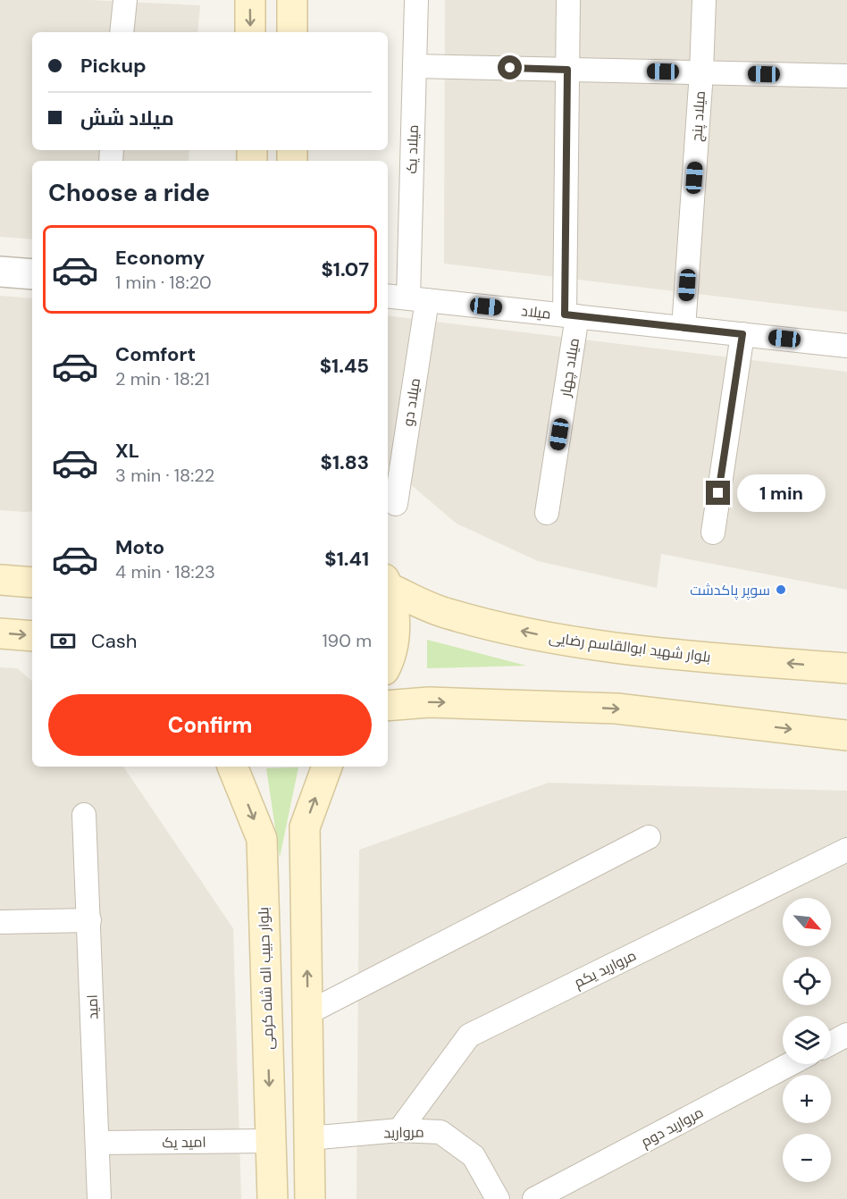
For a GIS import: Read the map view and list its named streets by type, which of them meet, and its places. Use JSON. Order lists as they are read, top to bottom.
{
  "streets": {
    "main road": ["بلوار شهید ابوالقاسم رضایی", "بلوار حبیب اله شاه کرمی"],
    "street": [
      "میلاد پنج",
      "میلاد یک",
      "میلاد",
      "میلاد چهار",
      "میلاد دو",
      "مروارید یکم",
      "امید",
      "مروارید دوم",
      "مروارید",
      "امید یک"
    ]
  },
  "crossings": [
    ["میلاد پنج", "میلاد"],
    ["میلاد یک", "میلاد"],
    ["میلاد یک", "میلاد دو"],
    ["میلاد", "میلاد چهار"],
    ["میلاد", "میلاد دو"],
    ["مروارید یکم", "مروارید"],
    ["بلوار حبیب اله شاه کرمی", "امید یک"],
    ["امید", "امید یک"]
  ],
  "places": ["سوپر پاکدشت"],
  "north": "bottom right",
  "page": {
    "banner": ["Pickup", "میلاد شش"],
    "heading": "Choose a ride",
    "list": [
      {
        "name": "Economy",
        "note": "1 min · 18:20",
        "value": "$1.07"
      },
      {
        "name": "Comfort",
        "note": "2 min · 18:21",
        "value": "$1.45"
      },
      {
        "name": "XL",
        "note": "3 min · 18:22",
        "value": "$1.83"
      },
      {
        "name": "Moto",
        "note": "4 min · 18:23",
        "value": "$1.41"
      }
    ],
    "bubble": "1 min",
    "pay": ["Cash", "190 m"],
    "buttons": "Confirm",
    "map_buttons": ["+", "−"]
  }
}
